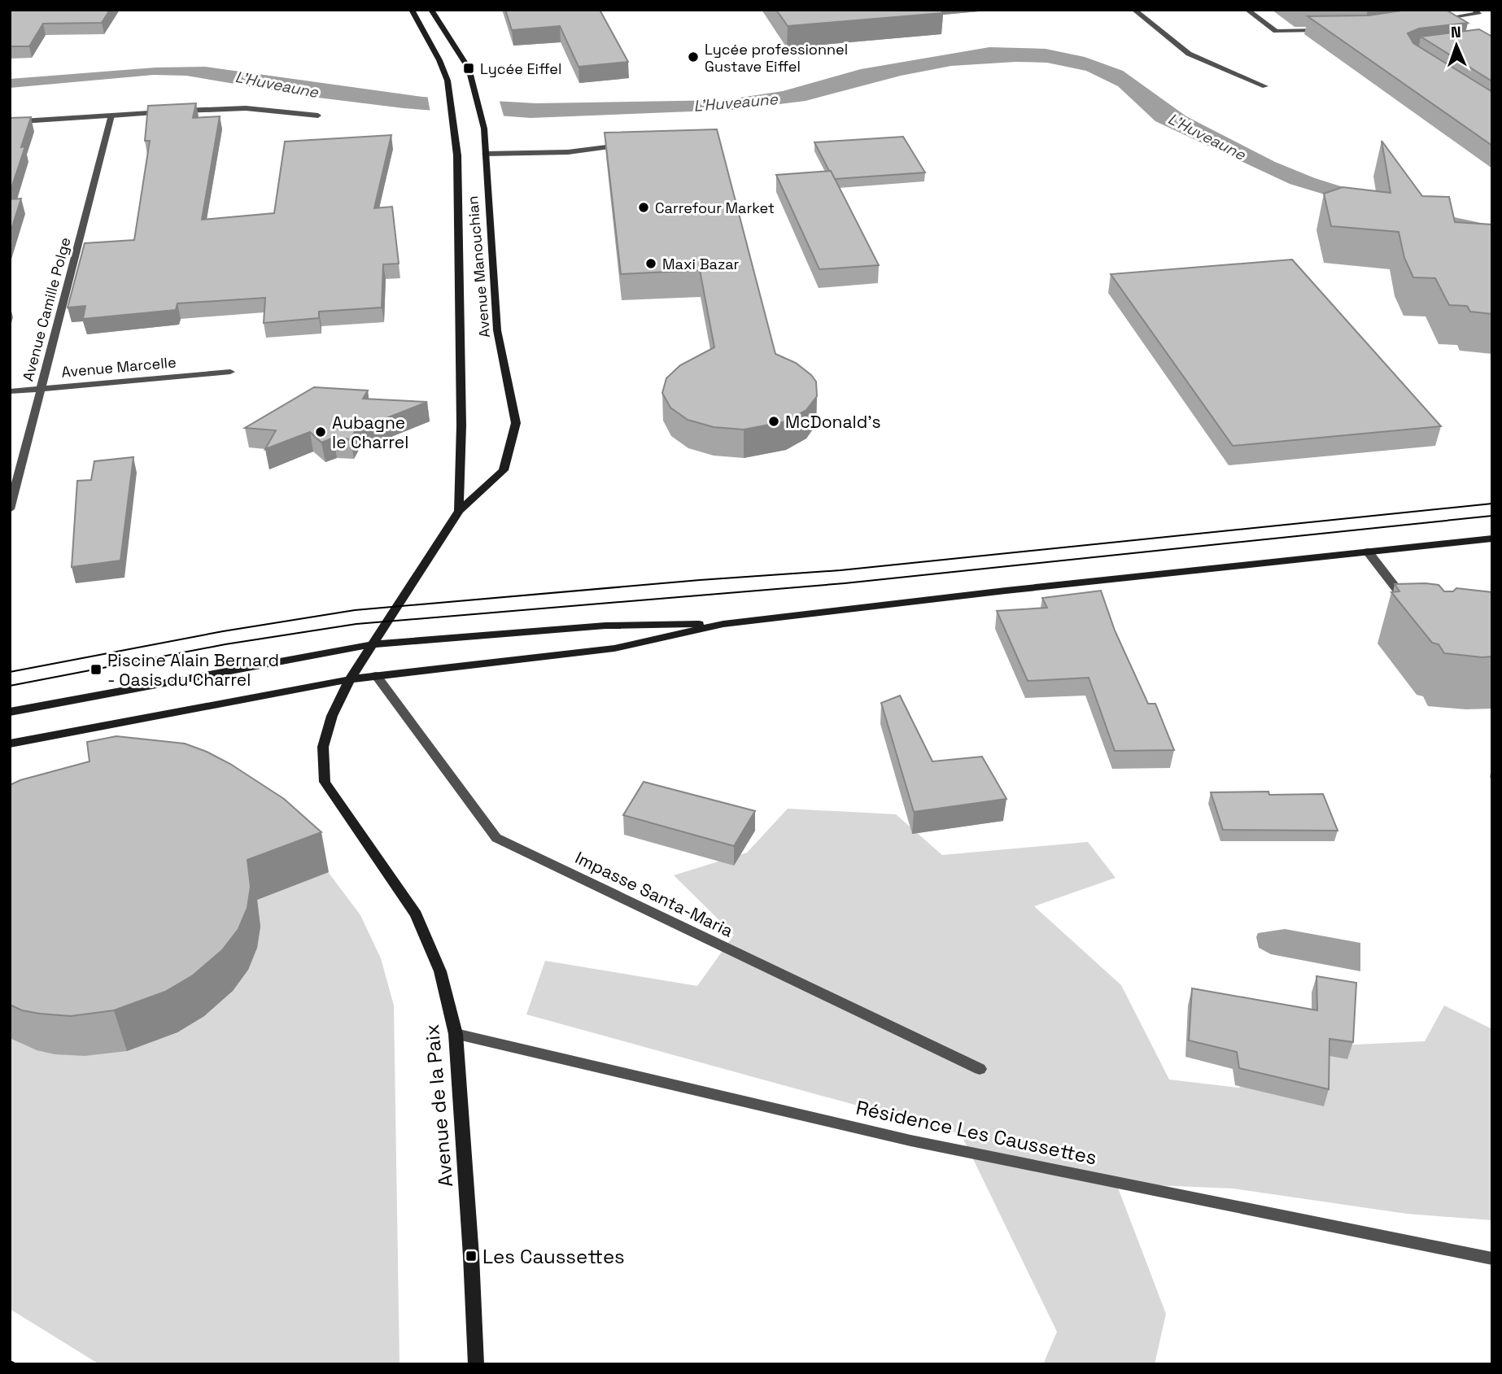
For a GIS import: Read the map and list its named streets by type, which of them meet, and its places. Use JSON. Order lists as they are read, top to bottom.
{
  "streets": {
    "main road": ["Avenue Manouchian", "Avenue de la Paix"],
    "street": [
      "Avenue Camille Polge",
      "Avenue Marcelle",
      "Impasse Santa-Maria",
      "Résidence Les Caussettes"
    ]
  },
  "crossings": [
    ["Avenue Manouchian", "Avenue de la Paix"],
    ["Avenue Camille Polge", "Avenue Marcelle"],
    ["Avenue de la Paix", "Résidence Les Caussettes"]
  ],
  "water": ["L'Huveaune"],
  "places": {
    "other": [
      "Lycée professionnel Gustave Eiffel",
      "Carrefour Market",
      "Maxi Bazar",
      "McDonald's",
      "Aubagne le Charrel"
    ],
    "transit": ["Lycée Eiffel", "Piscine Alain Bernard - Oasis du Charrel", "Les Caussettes"]
  },
  "north": "top"
}
